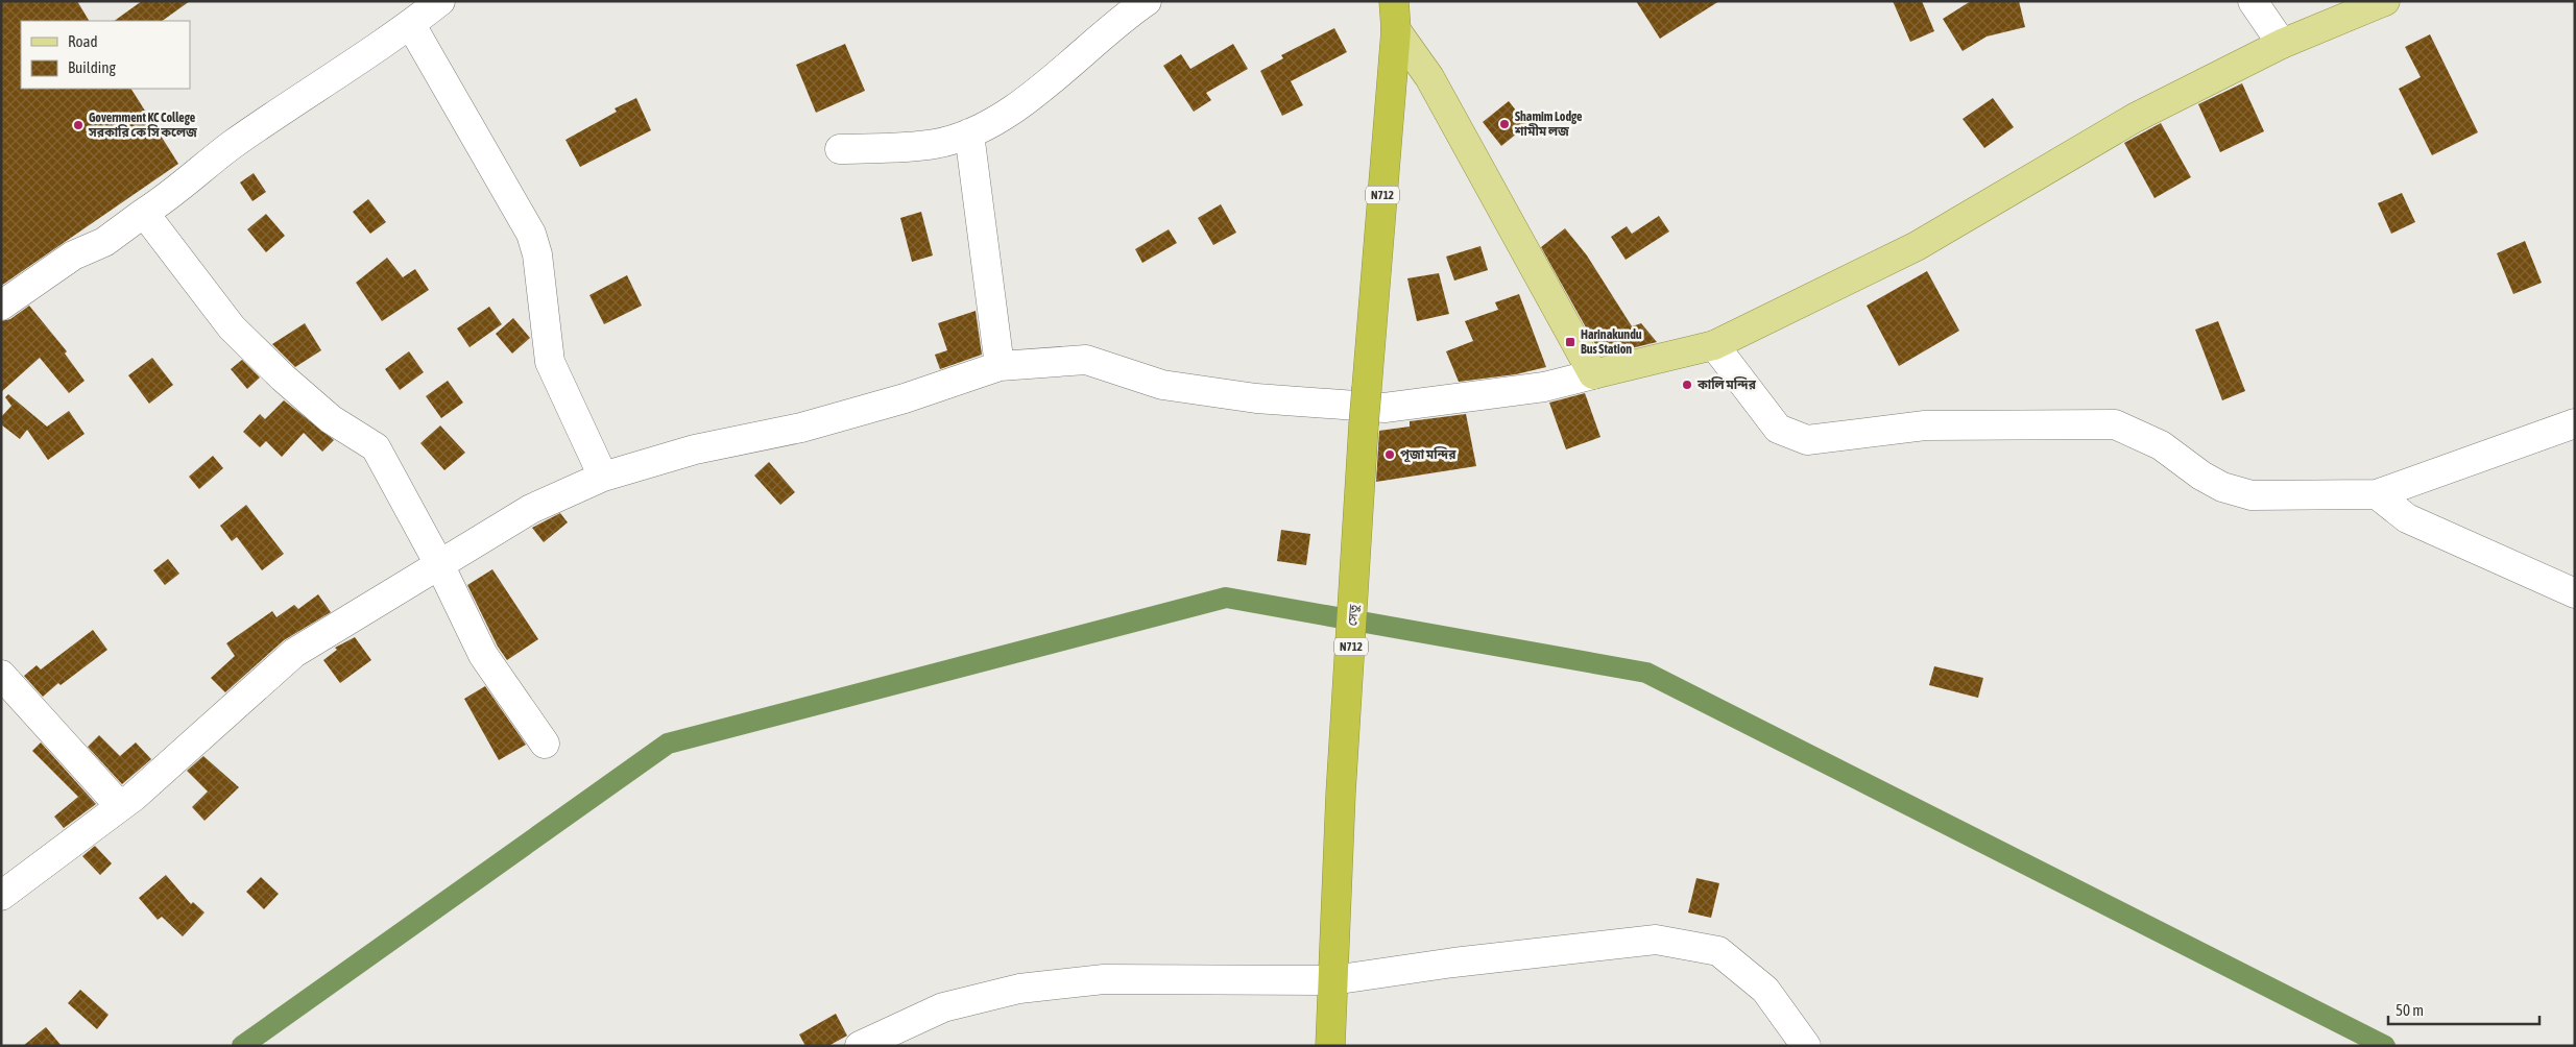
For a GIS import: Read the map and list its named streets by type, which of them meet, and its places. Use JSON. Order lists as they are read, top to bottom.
{
  "streets": {
    "highway": ["N712", "সেতু"]
  },
  "crossings": [
    ["N712", "সেতু"]
  ],
  "places": {
    "other": [
      "Shamim Lodge শামীম লজ",
      "Government KC College সরকারি কে সি কলেজ",
      "কালি মন্দির",
      "পূজা মন্দির"
    ],
    "transit": ["Harinakundu Bus Station"]
  },
  "legend": ["Road", "Building"],
  "scale_bar": "50 m"
}
